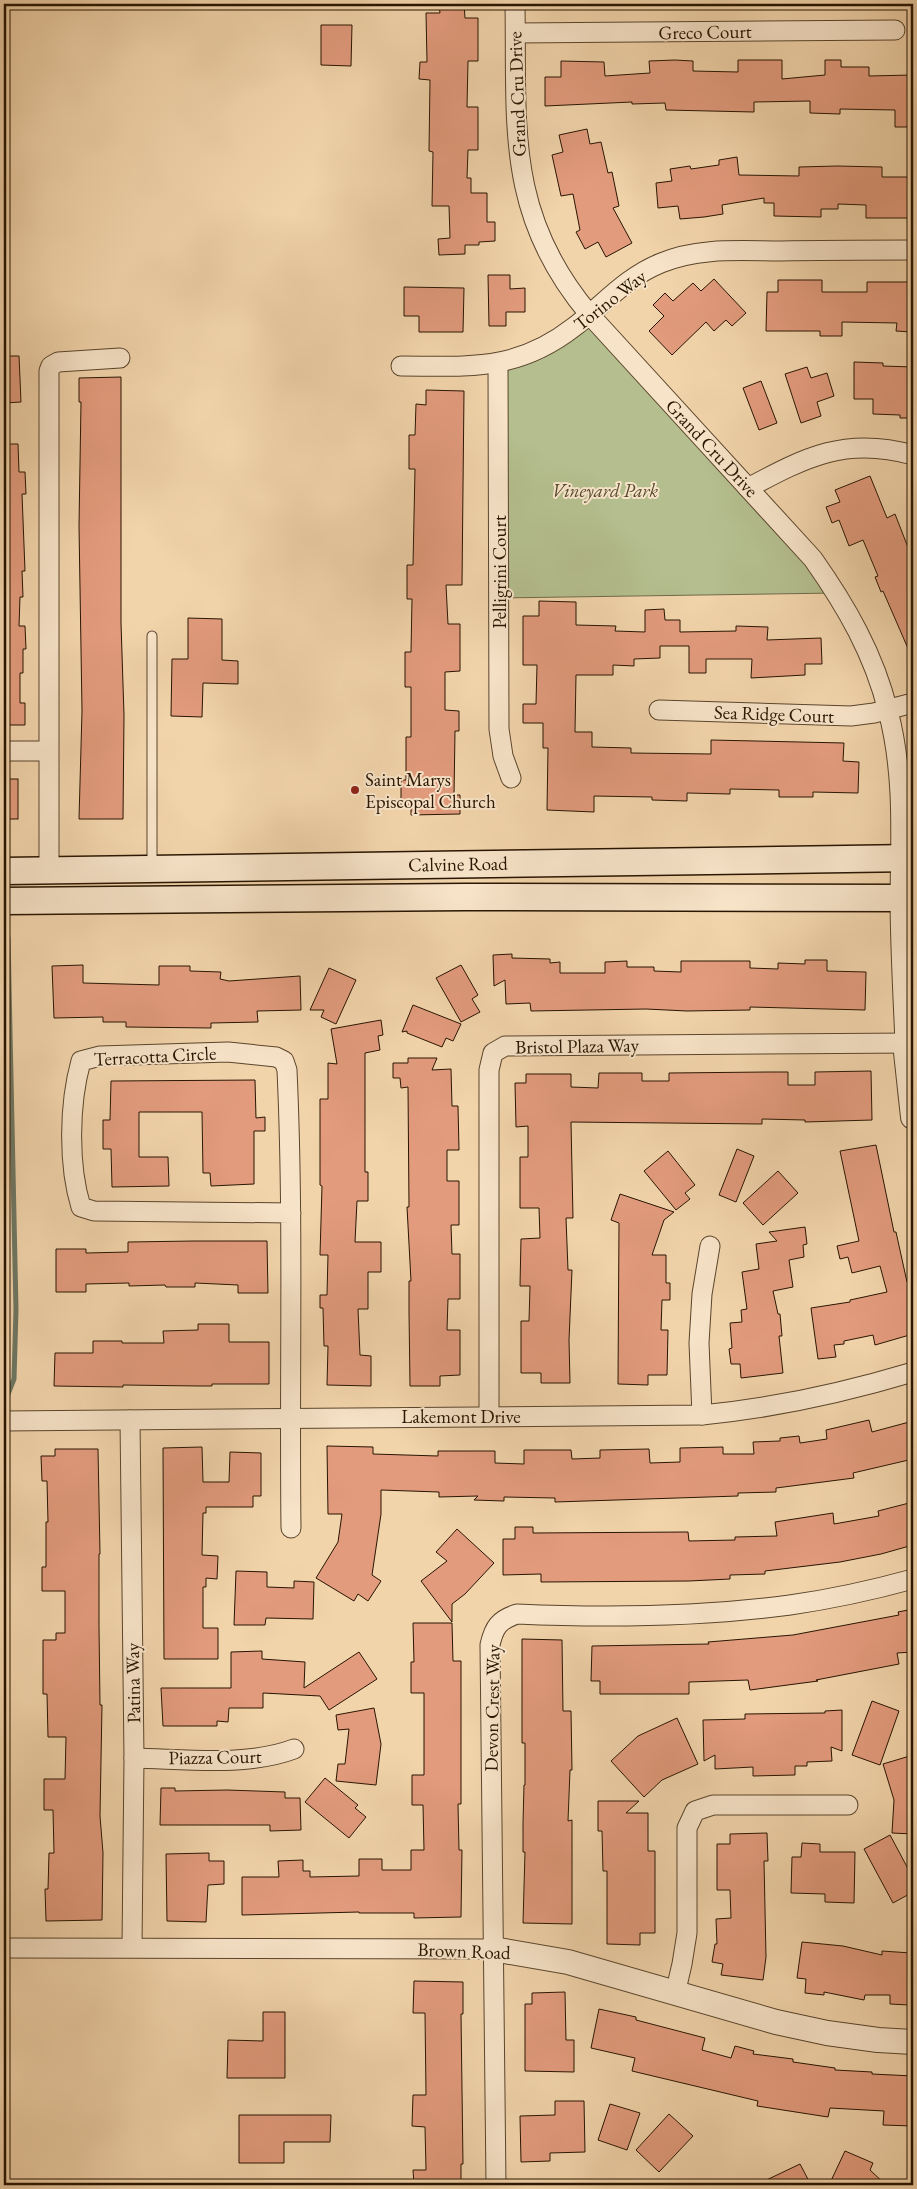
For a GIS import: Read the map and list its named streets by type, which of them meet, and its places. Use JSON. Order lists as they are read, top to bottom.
{
  "streets": {
    "main road": ["Calvine Road"],
    "street": [
      "Greco Court",
      "Grand Cru Drive",
      "Torino Way",
      "Pelligrini Court",
      "Sea Ridge Court",
      "Bristol Plaza Way",
      "Terracotta Circle",
      "Lakemont Drive",
      "Patina Way",
      "Devon Crest Way",
      "Piazza Court",
      "Brown Road"
    ]
  },
  "crossings": [
    ["Greco Court", "Grand Cru Drive"],
    ["Grand Cru Drive", "Torino Way"],
    ["Grand Cru Drive", "Sea Ridge Court"],
    ["Grand Cru Drive", "Calvine Road"],
    ["Grand Cru Drive", "Bristol Plaza Way"],
    ["Torino Way", "Pelligrini Court"],
    ["Bristol Plaza Way", "Lakemont Drive"],
    ["Terracotta Circle", "Lakemont Drive"],
    ["Lakemont Drive", "Patina Way"],
    ["Patina Way", "Piazza Court"],
    ["Patina Way", "Brown Road"],
    ["Devon Crest Way", "Brown Road"]
  ],
  "parks": ["Vineyard Park"],
  "places": ["Saint Marys Episcopal Church"]
}
